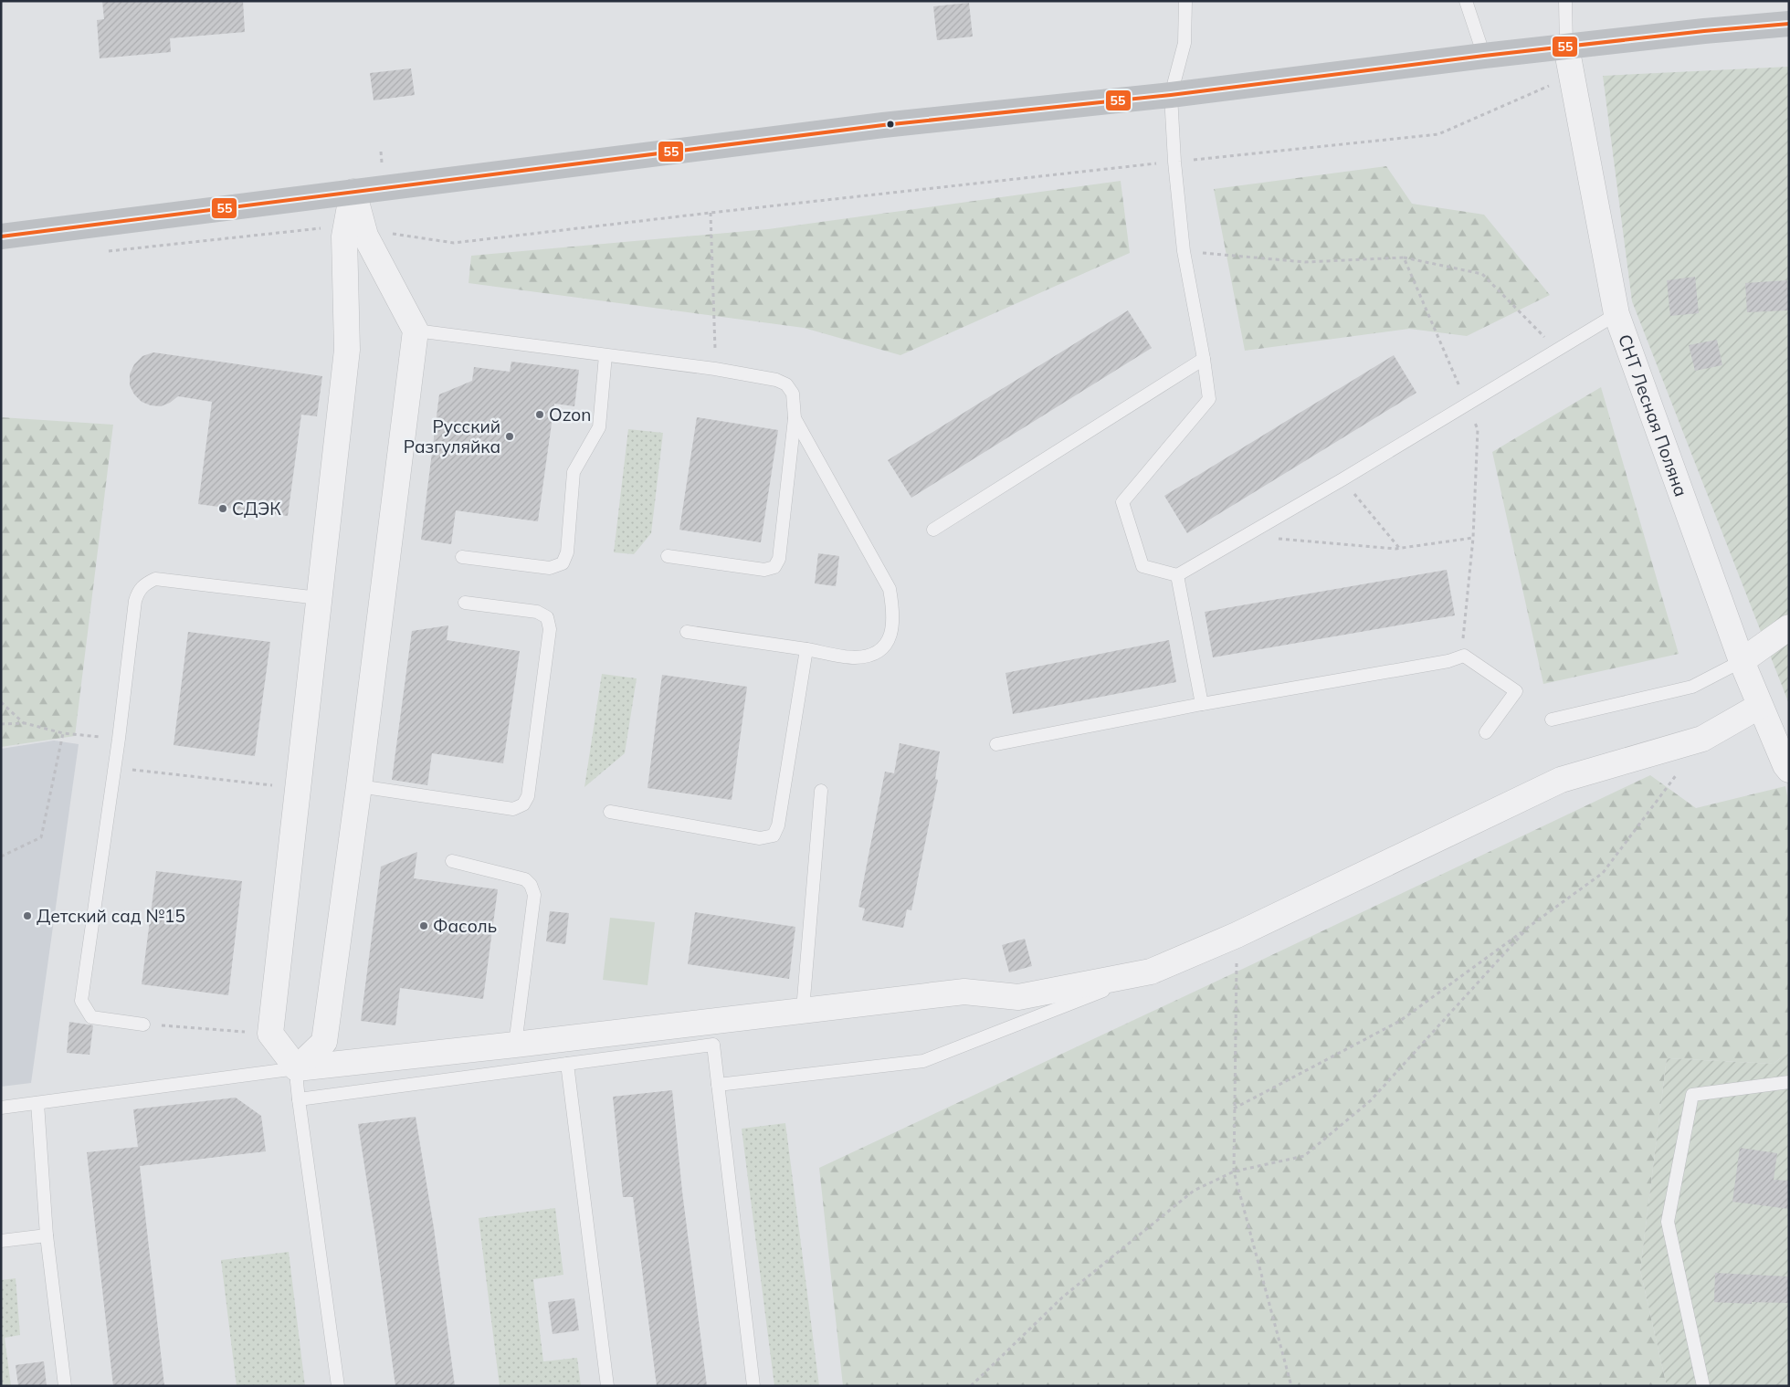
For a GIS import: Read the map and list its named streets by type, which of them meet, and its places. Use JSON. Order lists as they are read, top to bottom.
{
  "streets": {
    "street": ["СНТ Лесная Поляна"]
  },
  "places": [
    "Ozon",
    "Русский Разгуляйка",
    "СДЭК",
    "Детский сад №15",
    "Фасоль"
  ],
  "lines": ["transit line 55"]
}
